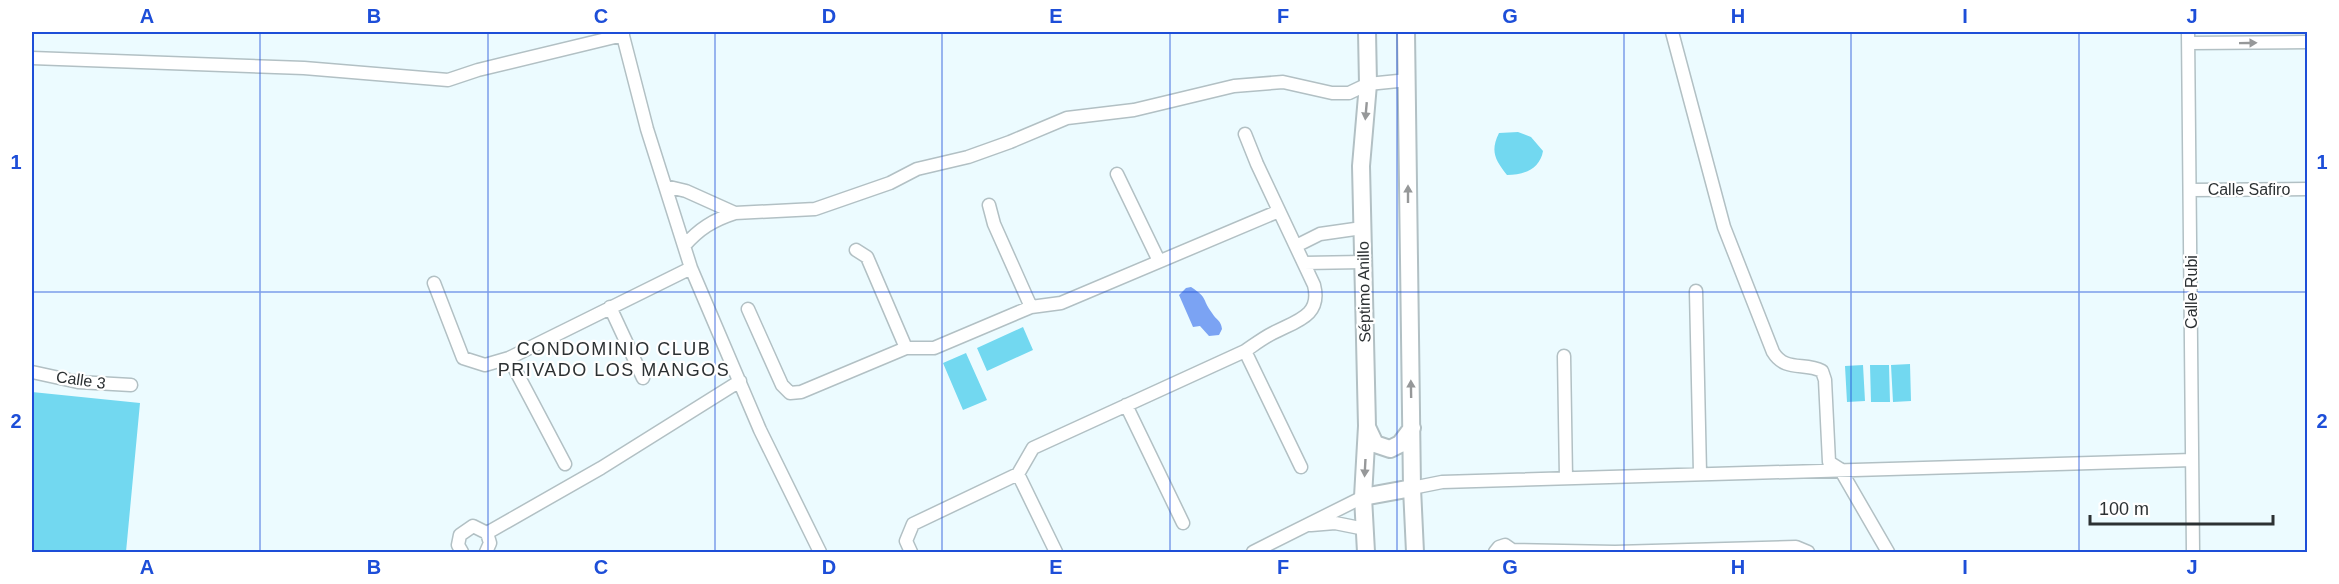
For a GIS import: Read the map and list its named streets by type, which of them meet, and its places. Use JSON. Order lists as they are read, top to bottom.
{
  "streets": {
    "main road": ["Séptimo Anillo"],
    "street": ["Calle Safiro", "Calle Rubi", "Calle 3"]
  },
  "crossings": [
    ["Calle Safiro", "Calle Rubi"]
  ],
  "districts": ["CONDOMINIO CLUB PRIVADO LOS MANGOS"],
  "scale_bar": "100 m",
  "grid": {
    "columns": [
      "A",
      "B",
      "C",
      "D",
      "E",
      "F",
      "G",
      "H",
      "I",
      "J"
    ],
    "rows": ["1", "2"]
  }
}
